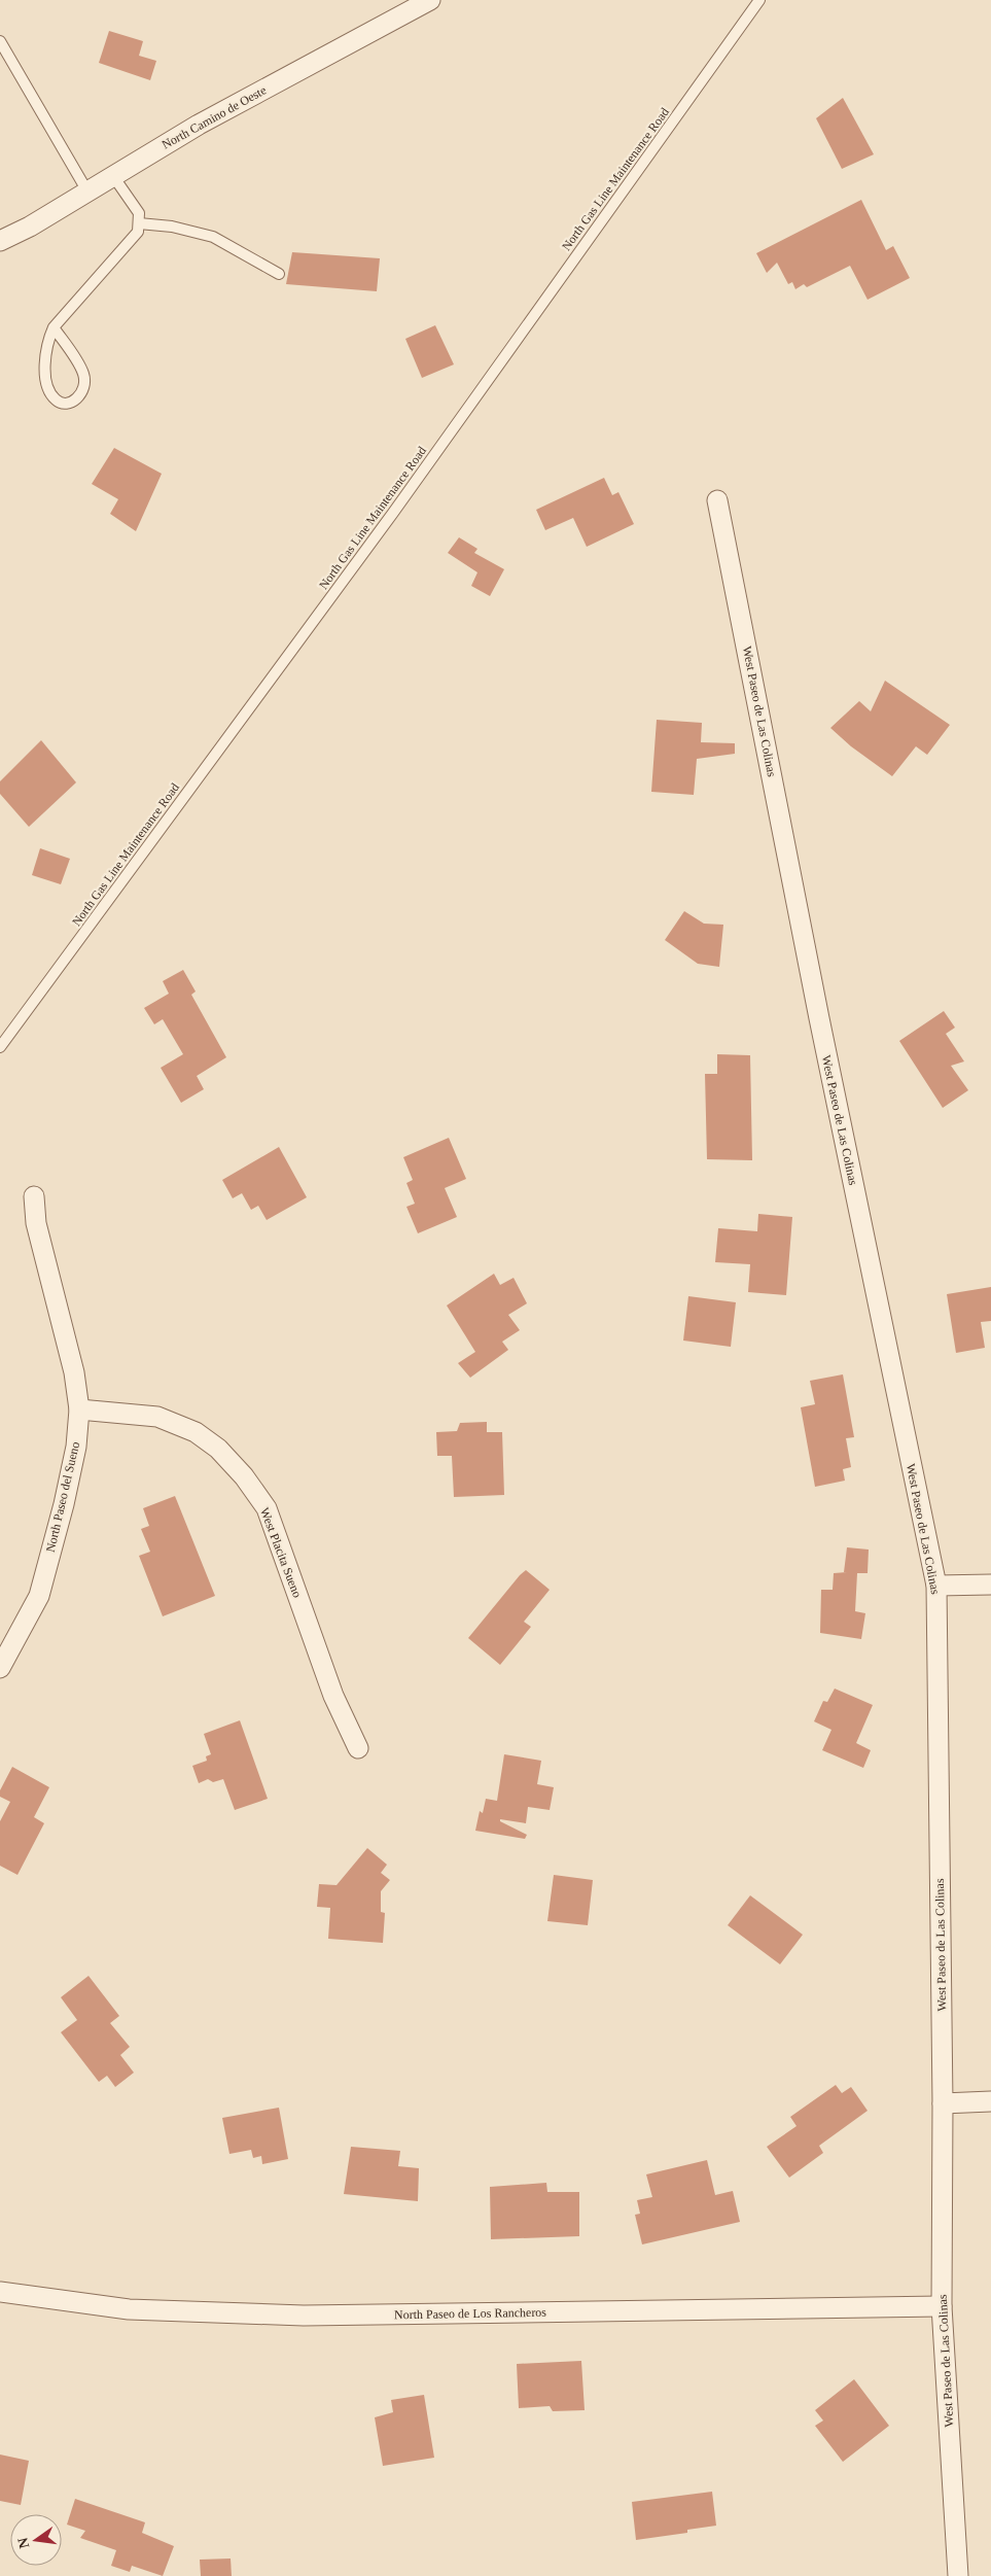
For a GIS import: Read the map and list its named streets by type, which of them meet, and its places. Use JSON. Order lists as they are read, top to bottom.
{
  "streets": {
    "street": [
      "North Camino de Oeste",
      "West Paseo de Las Colinas",
      "North Paseo del Sueno",
      "West Placita Sueno",
      "North Paseo de Los Rancheros"
    ],
    "lane": ["North Gas Line Maintenance Road"]
  },
  "crossings": [
    ["West Paseo de Las Colinas", "North Paseo de Los Rancheros"],
    ["North Paseo del Sueno", "West Placita Sueno"]
  ],
  "north": "left"
}
